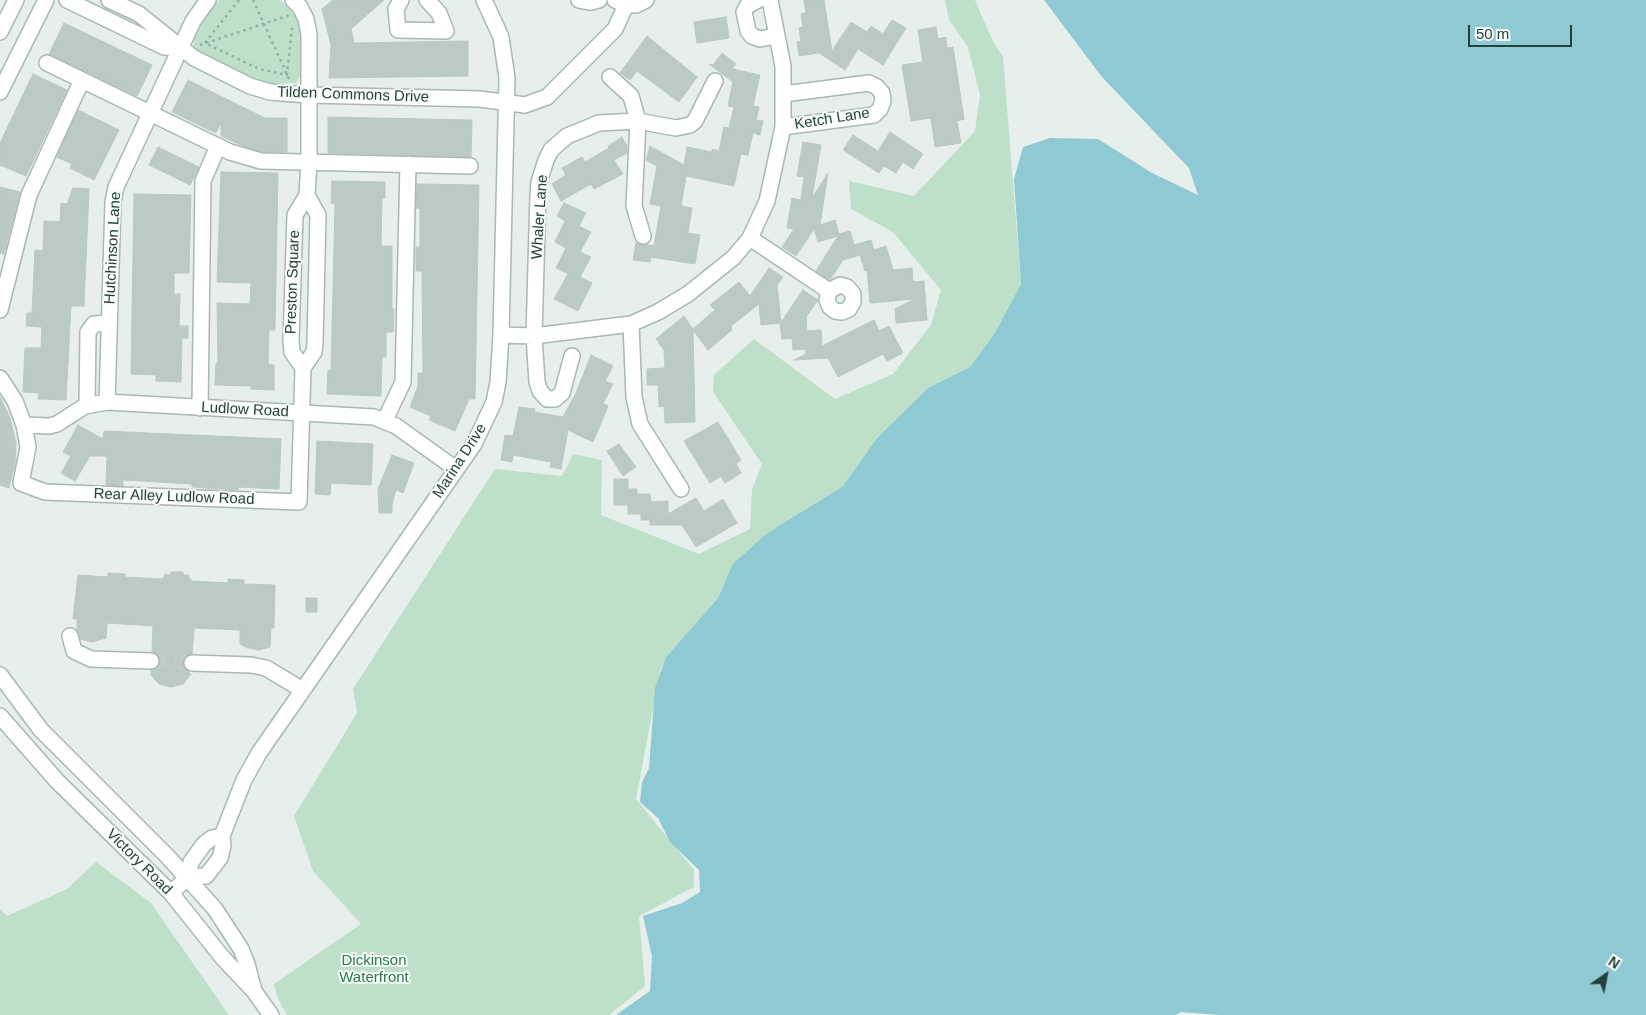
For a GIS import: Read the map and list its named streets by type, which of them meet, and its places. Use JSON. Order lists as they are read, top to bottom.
{
  "streets": {
    "street": [
      "Tilden Commons Drive",
      "Ketch Lane",
      "Whaler Lane",
      "Hutchinson Lane",
      "Preston Square",
      "Ludlow Road",
      "Marina Drive",
      "Rear Alley Ludlow Road",
      "Victory Road"
    ]
  },
  "crossings": [
    ["Tilden Commons Drive", "Hutchinson Lane"],
    ["Tilden Commons Drive", "Preston Square"],
    ["Tilden Commons Drive", "Marina Drive"],
    ["Hutchinson Lane", "Ludlow Road"],
    ["Preston Square", "Ludlow Road"],
    ["Preston Square", "Rear Alley Ludlow Road"],
    ["Ludlow Road", "Marina Drive"],
    ["Ludlow Road", "Rear Alley Ludlow Road"],
    ["Marina Drive", "Victory Road"]
  ],
  "parks": ["Dickinson Waterfront"],
  "scale_bar": "50 m",
  "north": "top right"
}
